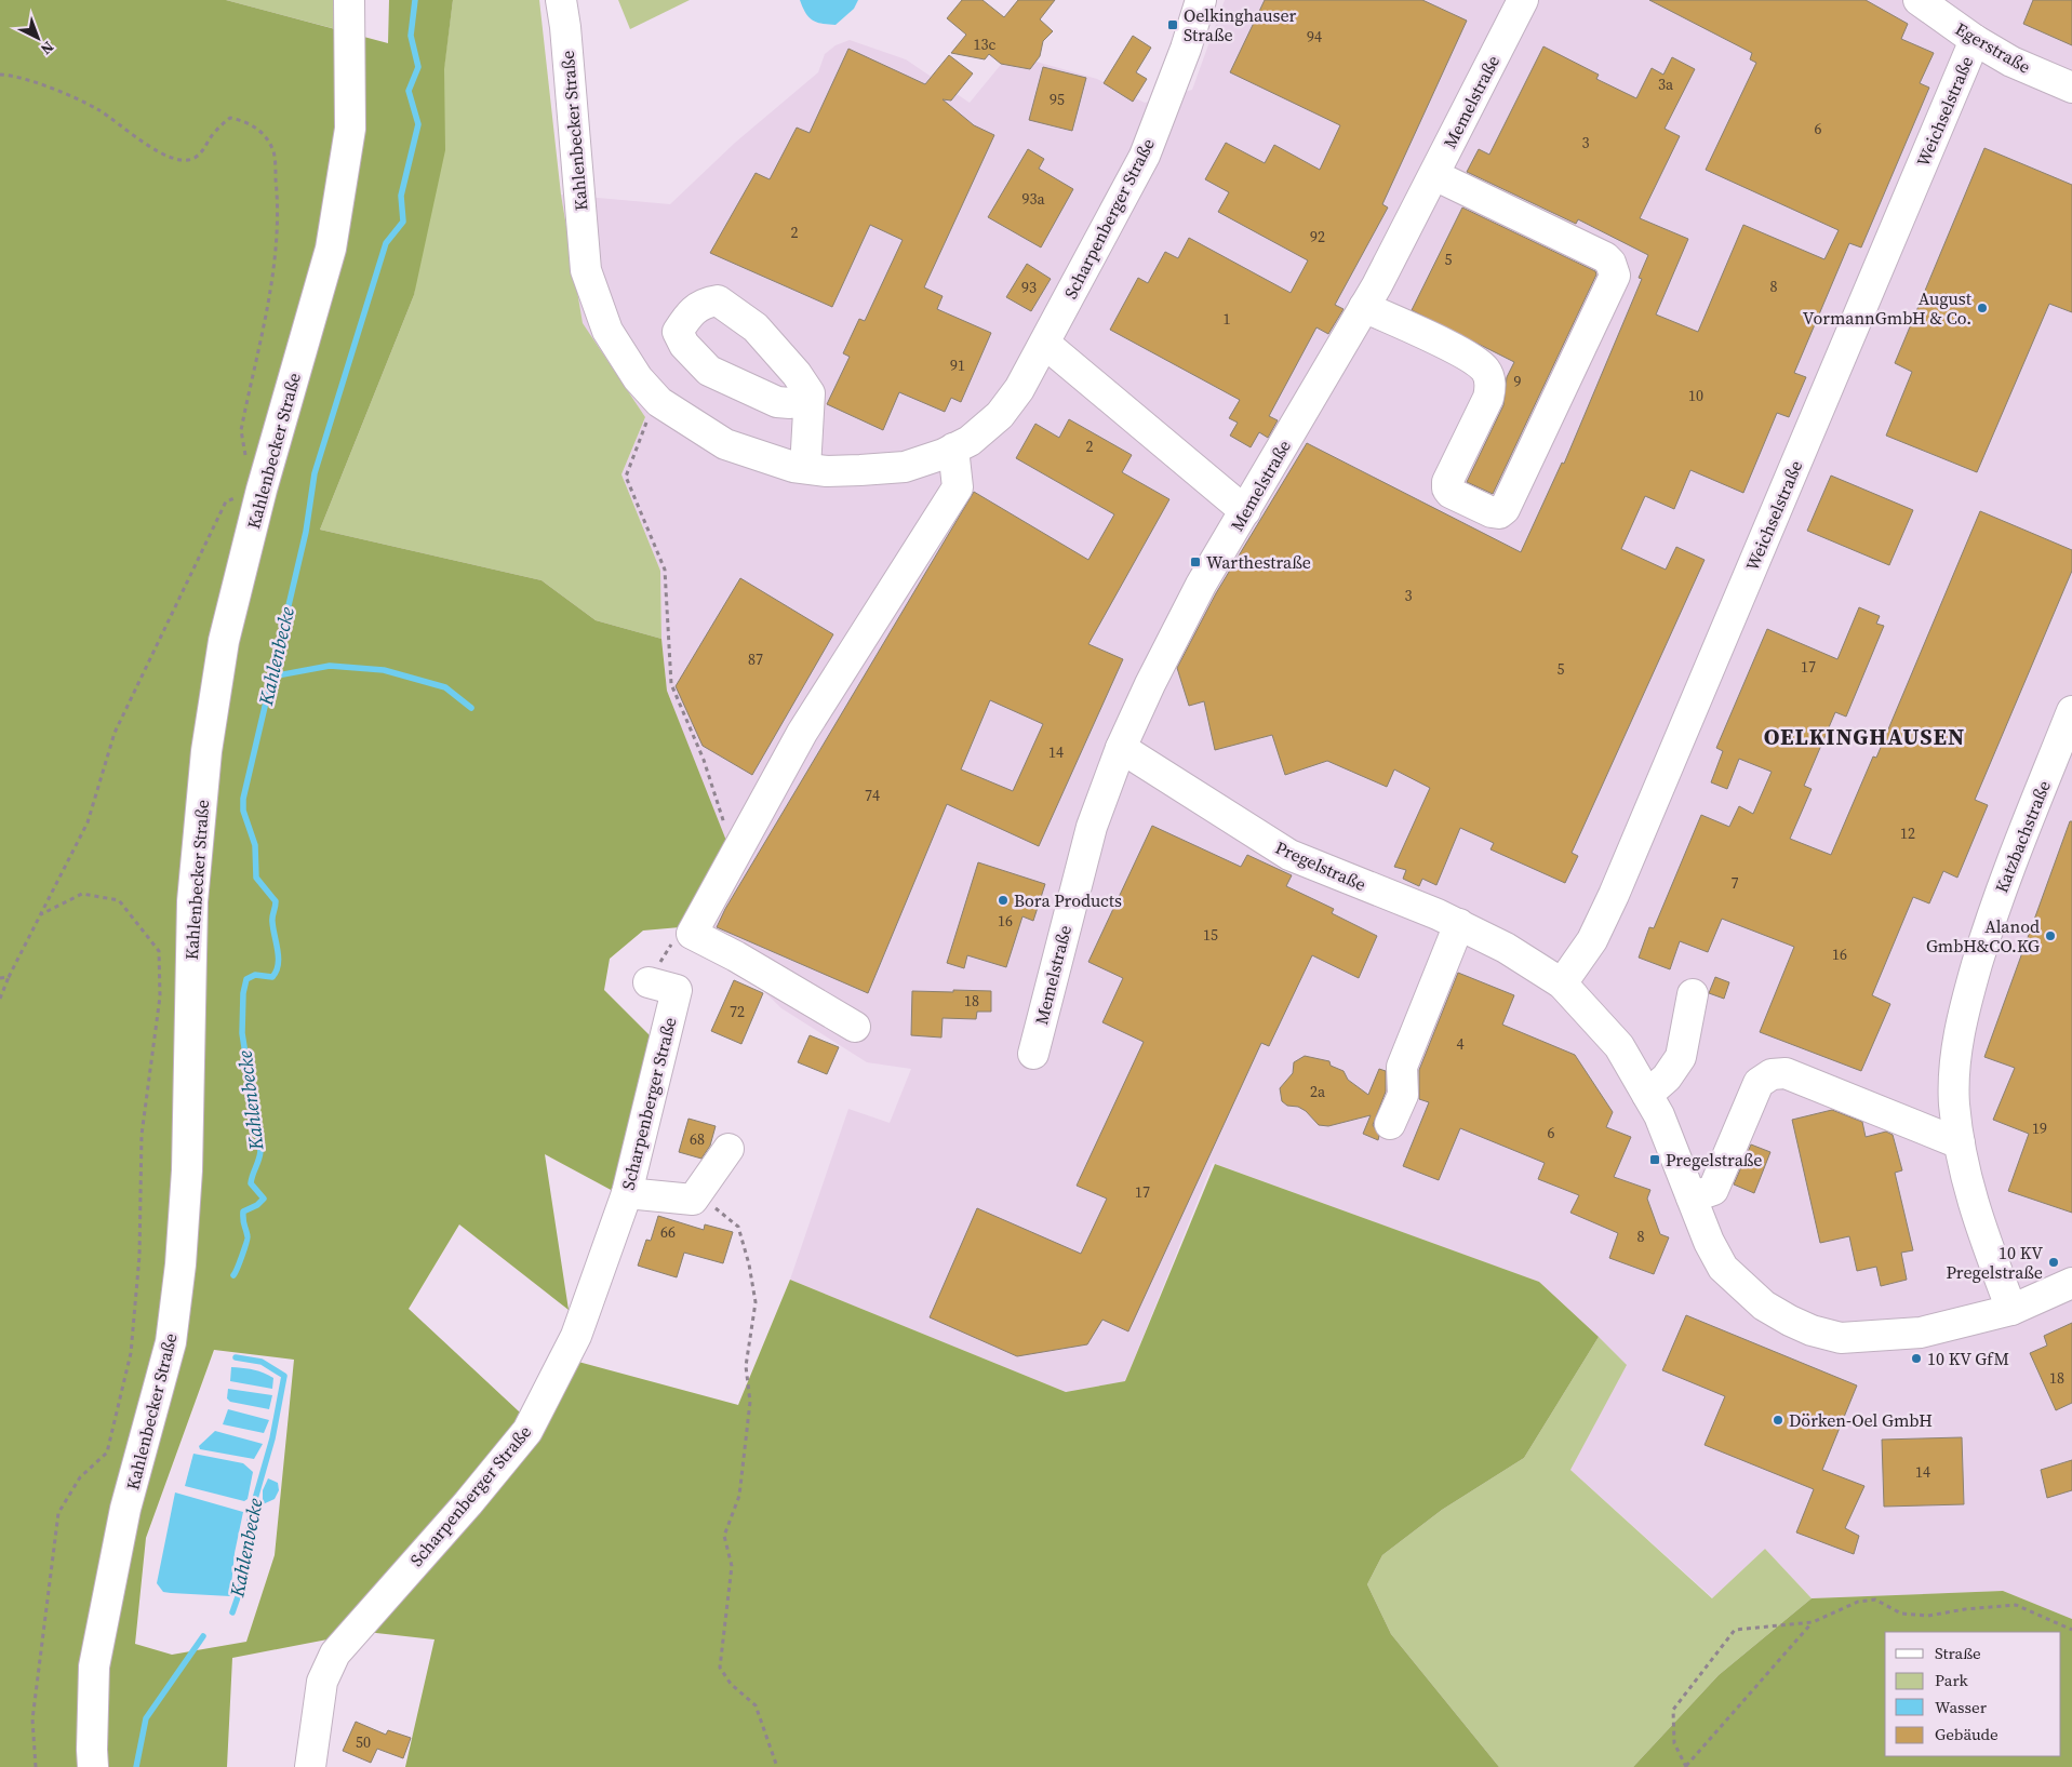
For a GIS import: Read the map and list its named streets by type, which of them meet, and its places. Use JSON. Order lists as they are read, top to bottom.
{
  "streets": {
    "street": [
      "Egerstraße",
      "Memelstraße",
      "Weichselstraße",
      "Kahlenbecker Straße",
      "Scharpenberger Straße",
      "Katzbachstraße",
      "Pregelstraße"
    ]
  },
  "crossings": [
    ["Egerstraße", "Weichselstraße"],
    ["Memelstraße", "Pregelstraße"],
    ["Weichselstraße", "Pregelstraße"],
    ["Kahlenbecker Straße", "Scharpenberger Straße"],
    ["Katzbachstraße", "Pregelstraße"]
  ],
  "districts": ["OELKINGHAUSEN"],
  "water": ["Kahlenbecke"],
  "places": {
    "transit": ["Oelkinghauser Straße", "Warthestraße", "Pregelstraße"],
    "other": [
      "August VormannGmbH & Co.",
      "Bora Products",
      "Alanod GmbH&CO.KG",
      "10 KV Pregelstraße",
      "10 KV GfM",
      "Dörken-Oel GmbH"
    ]
  },
  "house_numbers": [
    "94",
    "13c",
    "3a",
    "95",
    "6",
    "3",
    "93a",
    "2",
    "92",
    "5",
    "8",
    "93",
    "1",
    "91",
    "9",
    "10",
    "2",
    "3",
    "87",
    "17",
    "5",
    "14",
    "74",
    "12",
    "7",
    "16",
    "15",
    "16",
    "18",
    "72",
    "4",
    "2a",
    "19",
    "6",
    "68",
    "17",
    "66",
    "8",
    "18",
    "14",
    "50"
  ],
  "legend": [
    "Straße",
    "Park",
    "Wasser",
    "Gebäude"
  ],
  "north": "bottom right"
}
